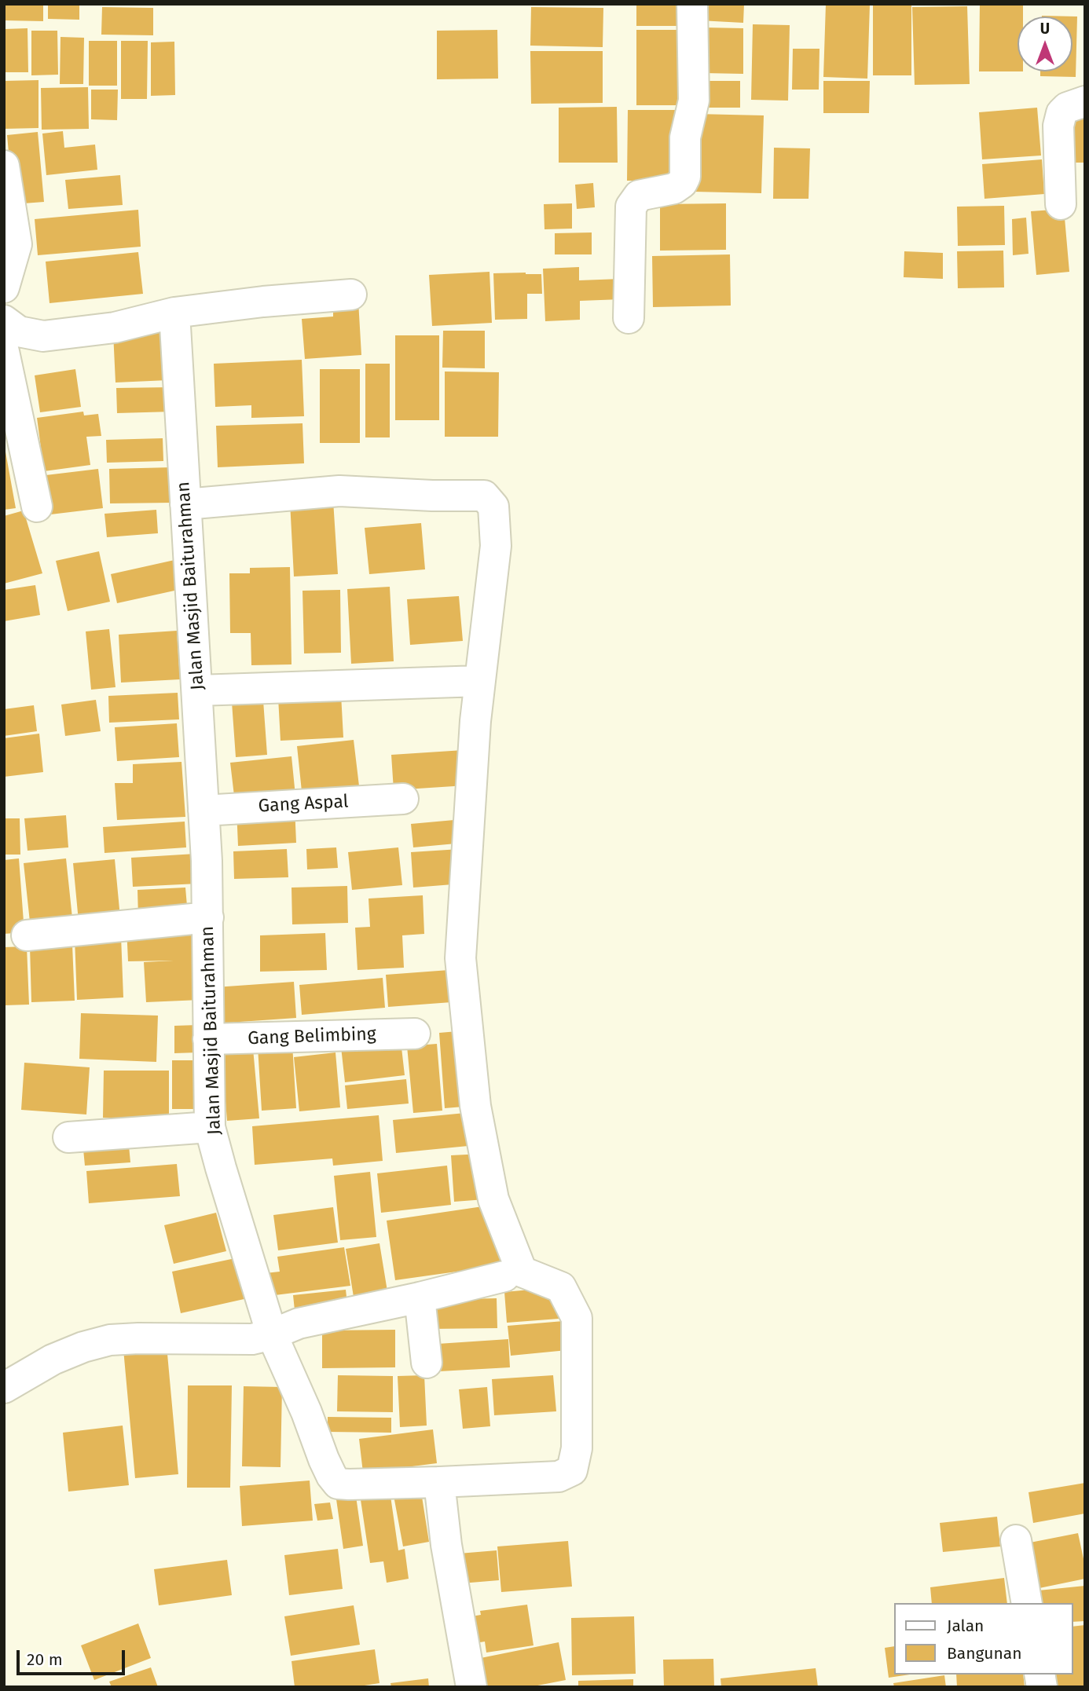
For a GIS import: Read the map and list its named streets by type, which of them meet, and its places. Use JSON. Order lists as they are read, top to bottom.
{
  "streets": {
    "street": ["Jalan Masjid Baiturahman", "Gang Aspal", "Gang Belimbing"]
  },
  "crossings": [
    ["Jalan Masjid Baiturahman", "Gang Aspal"],
    ["Jalan Masjid Baiturahman", "Gang Belimbing"]
  ],
  "legend": ["Jalan", "Bangunan"],
  "scale_bar": "20 m",
  "north": "top"
}
